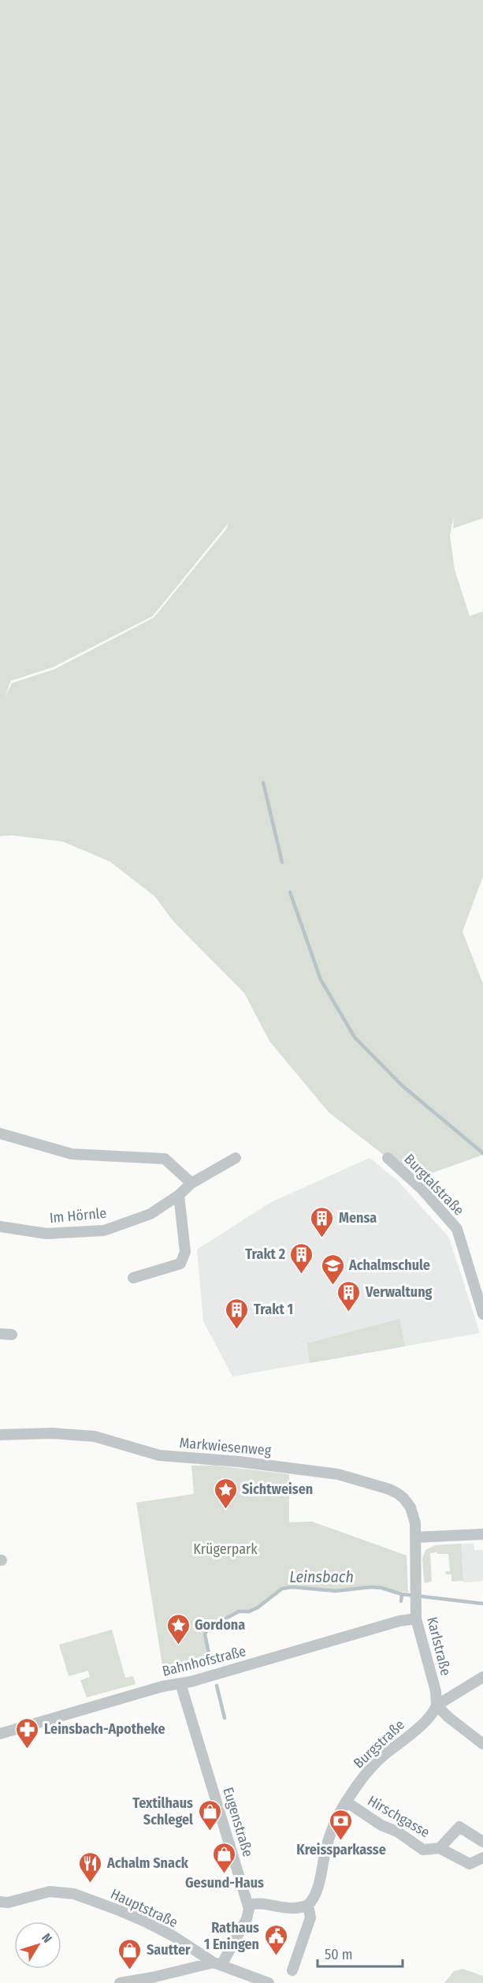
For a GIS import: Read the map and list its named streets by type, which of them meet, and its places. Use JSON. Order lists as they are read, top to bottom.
{
  "streets": {
    "street": [
      "Burgtalstraße",
      "Im Hörnle",
      "Markwiesenweg",
      "Karlstraße",
      "Bahnhofstraße",
      "Burgstraße",
      "Hirschgasse",
      "Eugenstraße",
      "Hauptstraße"
    ]
  },
  "crossings": [
    ["Markwiesenweg", "Karlstraße"],
    ["Karlstraße", "Bahnhofstraße"],
    ["Karlstraße", "Burgstraße"],
    ["Bahnhofstraße", "Eugenstraße"],
    ["Burgstraße", "Hirschgasse"]
  ],
  "water": ["Leinsbach"],
  "parks": ["Krügerpark"],
  "places": {
    "building": [
      "Mensa",
      "Trakt 2",
      "Verwaltung",
      "Trakt 1"
    ],
    "school or university": ["Achalmschule"],
    "place": ["Sichtweisen", "Gordona"],
    "pharmacy": ["Leinsbach-Apotheke"],
    "shop": ["Textilhaus Schlegel", "Gesund-Haus", "Sautter"],
    "bank": ["Kreissparkasse"],
    "restaurant": ["Achalm Snack"],
    "public building": ["Rathaus 1 Eningen"]
  },
  "scale_bar": "50 m",
  "north": "top right"
}
